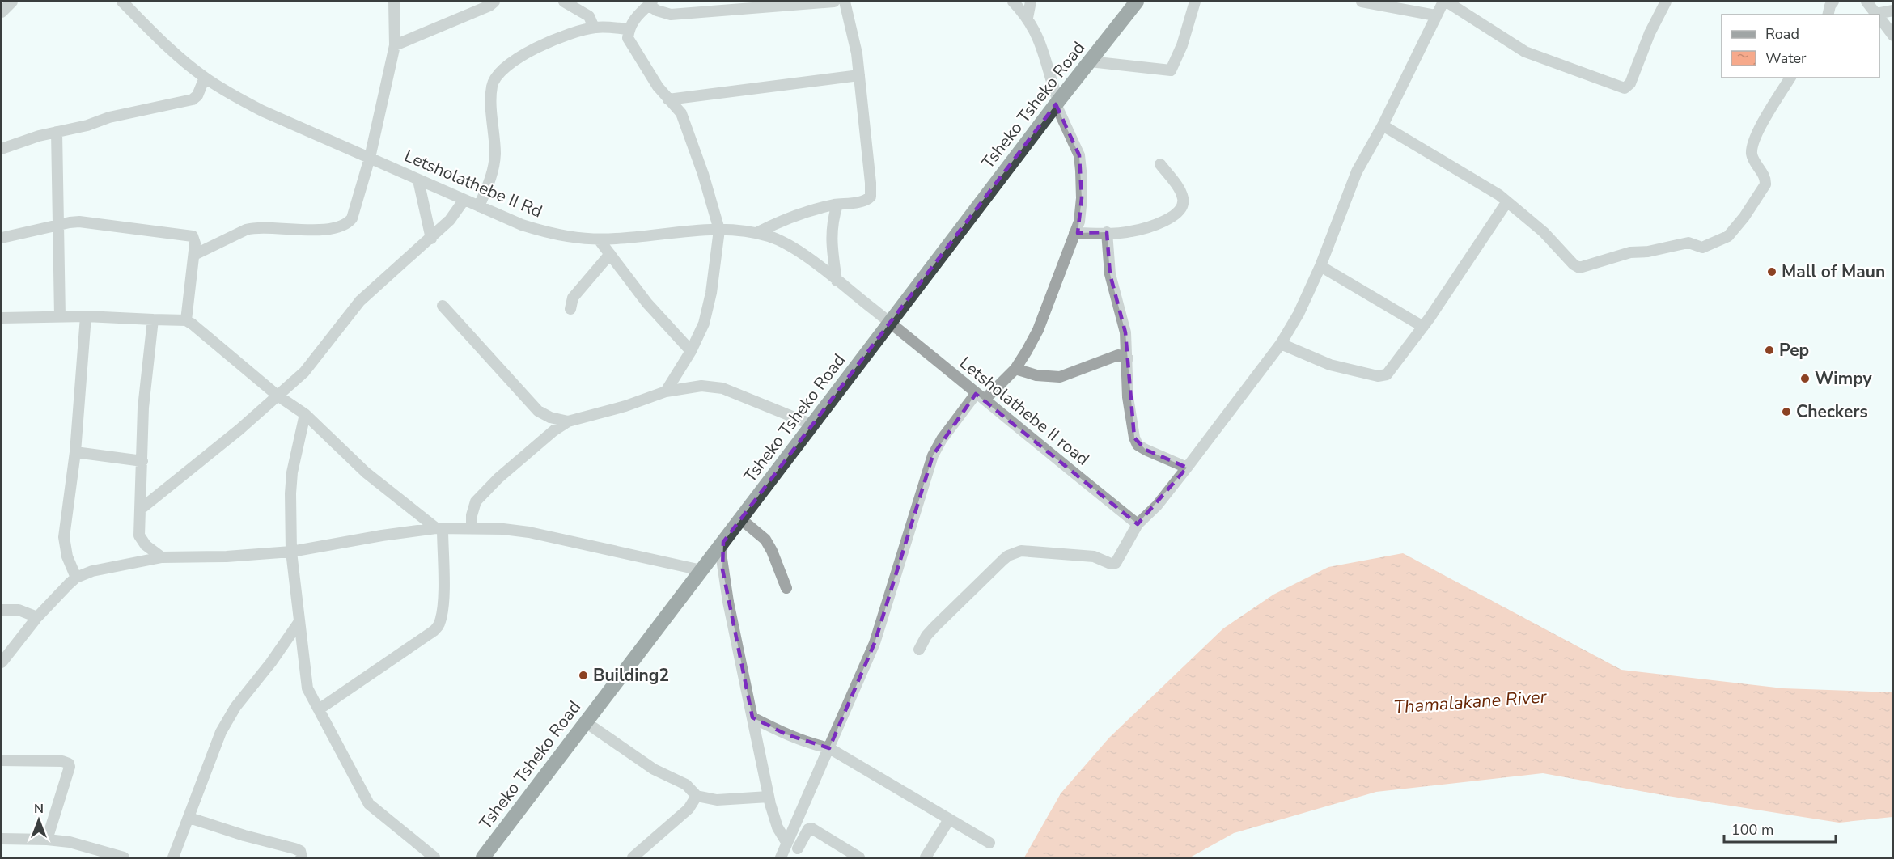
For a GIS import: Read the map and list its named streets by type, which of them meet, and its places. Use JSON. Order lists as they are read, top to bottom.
{
  "streets": {
    "highway": ["Tsheko Tsheko Road"],
    "street": ["Letsholathebe II Rd", "Letsholathebe II road"]
  },
  "crossings": [
    ["Tsheko Tsheko Road", "Letsholathebe II Rd"],
    ["Tsheko Tsheko Road", "Letsholathebe II road"],
    ["Letsholathebe II Rd", "Letsholathebe II road"]
  ],
  "water": ["Thamalakane River"],
  "places": [
    "Mall of Maun",
    "Pep",
    "Wimpy",
    "Checkers",
    "Building2"
  ],
  "legend": ["Road", "Water"],
  "scale_bar": "100 m",
  "north": "top"
}
